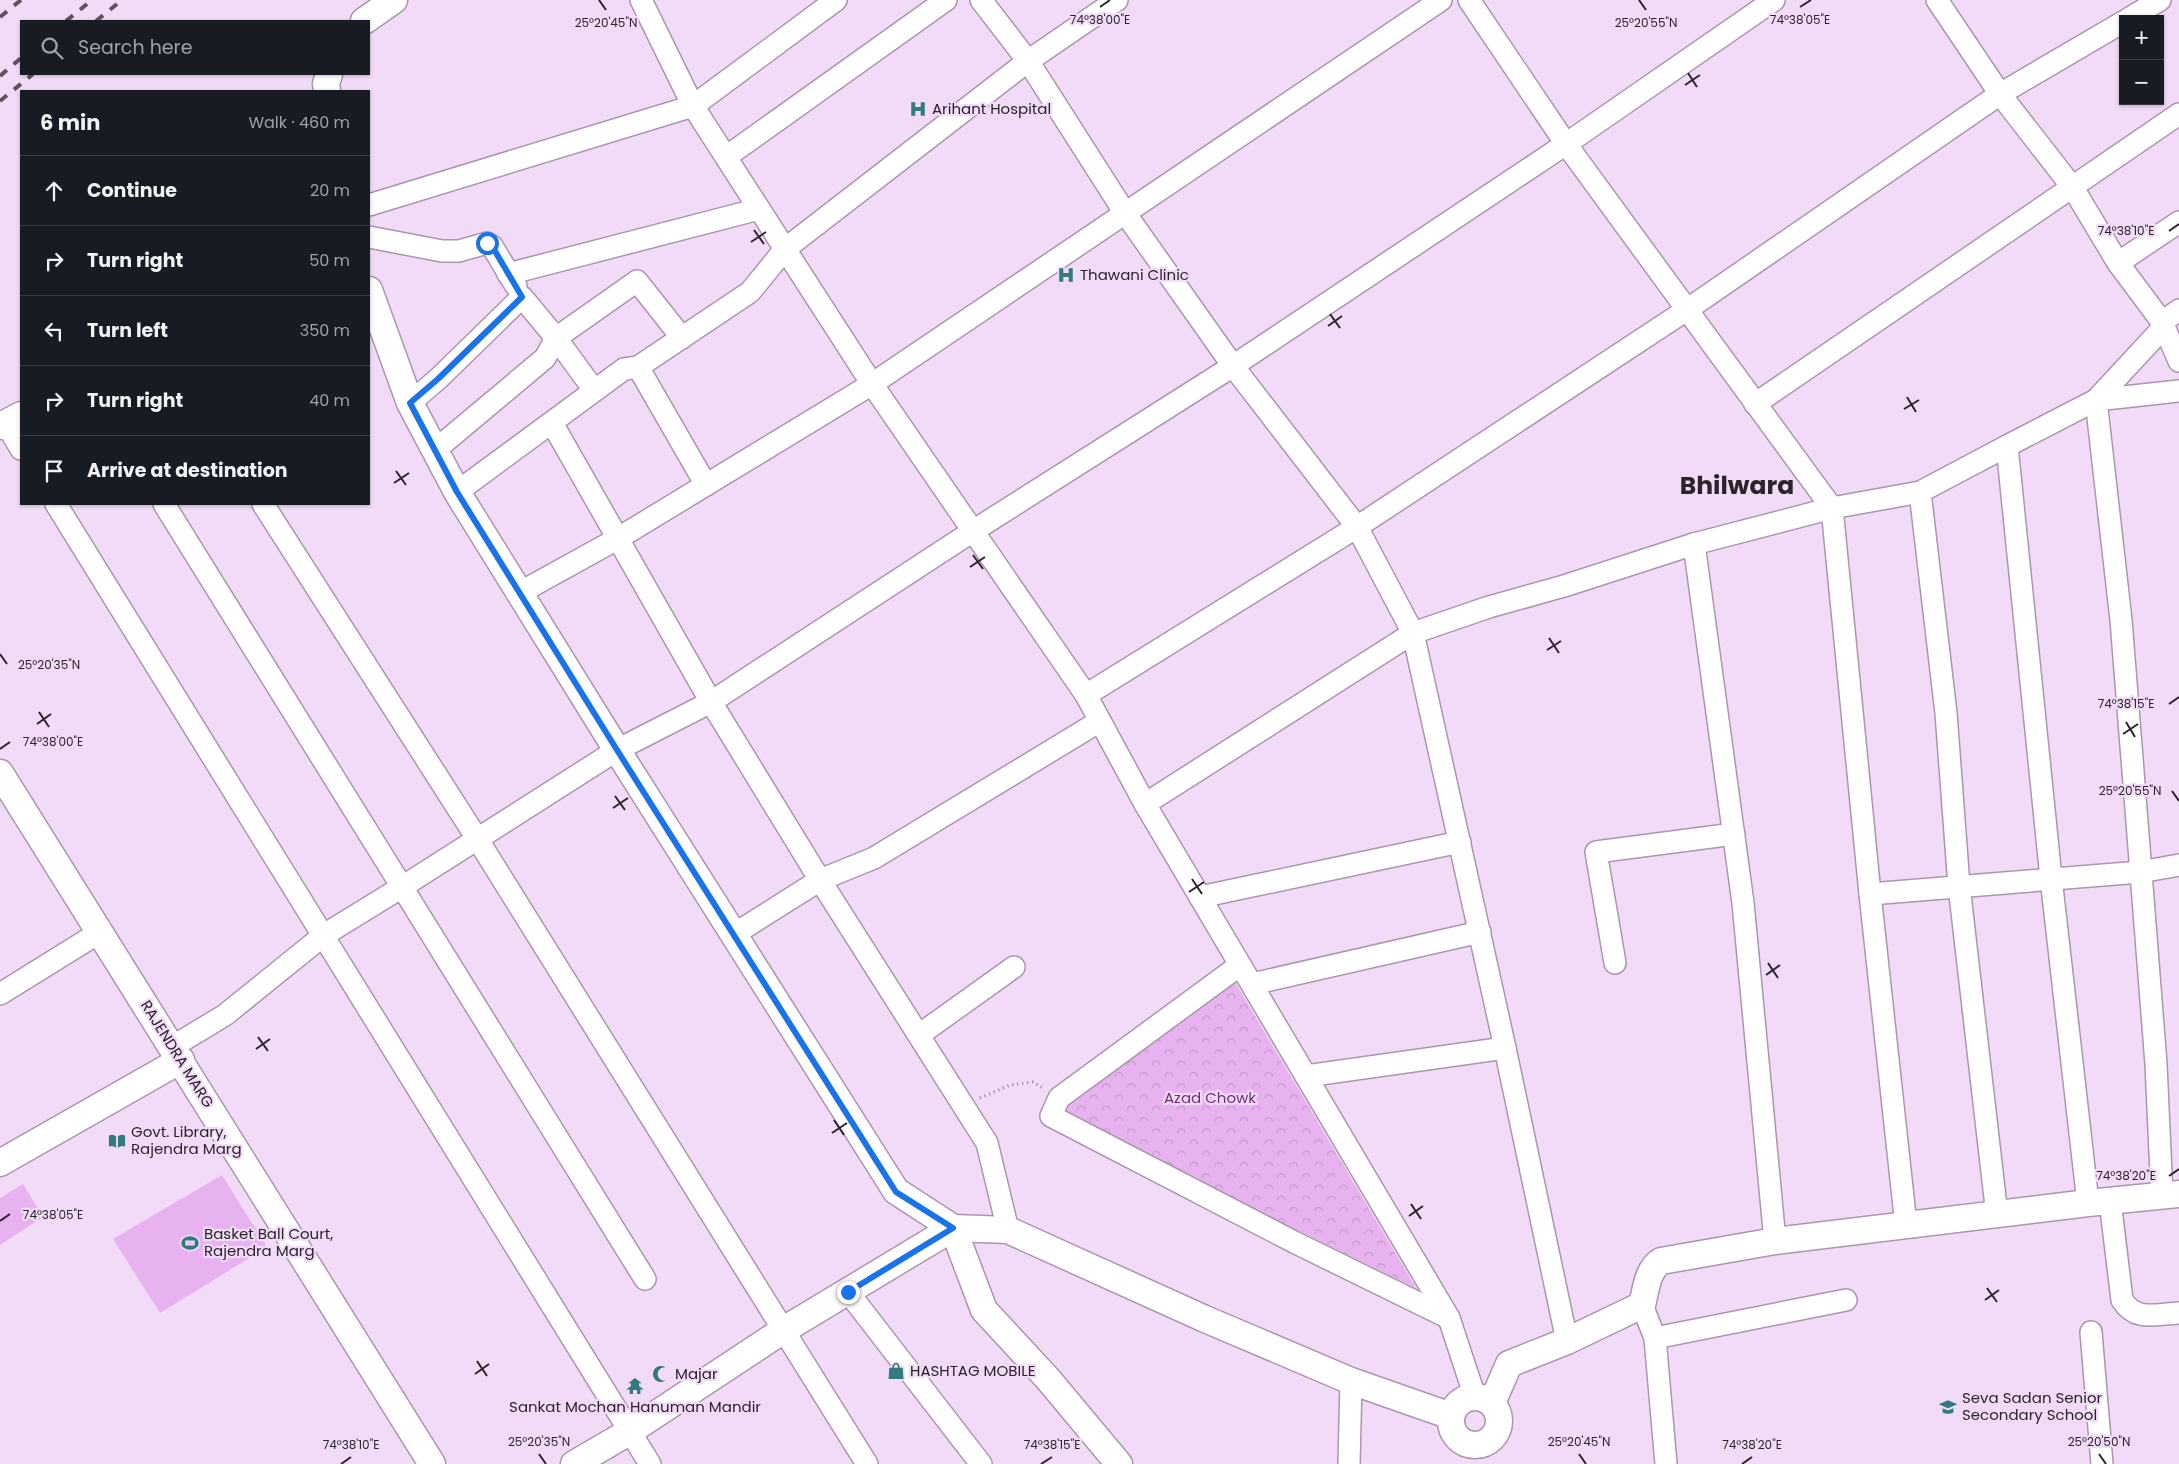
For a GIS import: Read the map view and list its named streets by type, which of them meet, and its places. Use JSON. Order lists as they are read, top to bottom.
{
  "streets": {
    "street": ["RAJENDRA MARG"]
  },
  "districts": ["Bhilwara"],
  "parks": ["Azad Chowk"],
  "places": {
    "hospital": ["Arihant Hospital", "Thawani Clinic"],
    "library": ["Govt. Library, Rajendra Marg"],
    "sports": ["Basket Ball Court, Rajendra Marg"],
    "shop": ["HASHTAG MOBILE"],
    "mosque": ["Majar"],
    "temple": ["Sankat Mochan Hanuman Mandir"],
    "school or university": ["Seva Sadan Senior Secondary School"]
  },
  "page": {
    "map_buttons": ["+", "−"],
    "search": "Search here",
    "heading": ["6 min", "Walk · 460 m"],
    "list": [
      ["Continue", "20 m"],
      ["Turn right", "50 m"],
      ["Turn left", "350 m"],
      ["Turn right", "40 m"],
      "Arrive at destination"
    ]
  },
  "coordinates": [
    "74°38'00\"E",
    "74°38'05\"E",
    "25°20'45\"N",
    "25°20'55\"N",
    "74°38'10\"E",
    "25°20'35\"N",
    "74°38'15\"E",
    "74°38'20\"E",
    "25°20'50\"N"
  ]
}
